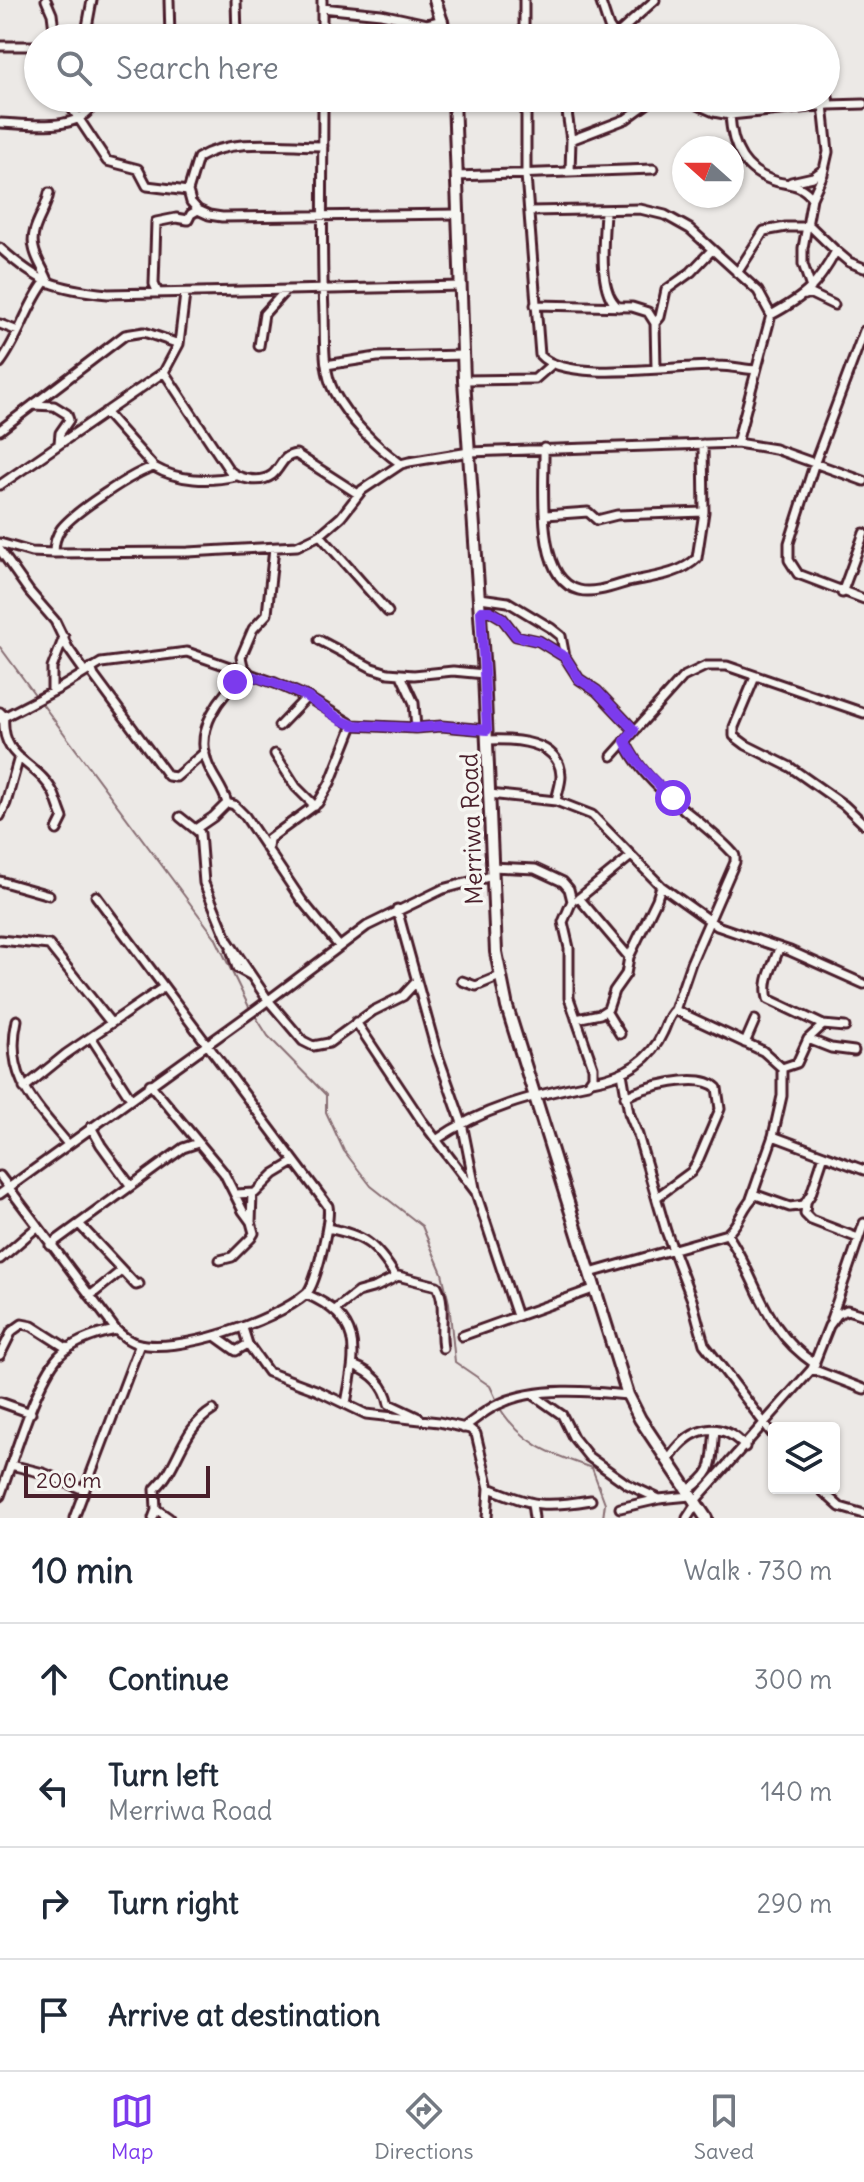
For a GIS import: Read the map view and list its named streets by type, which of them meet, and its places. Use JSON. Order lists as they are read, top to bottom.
{
  "streets": {
    "street": ["Merriwa Road"]
  },
  "scale_bar": "200 m",
  "north": "left",
  "page": {
    "search": "Search here",
    "scale": "200 m",
    "heading": ["10 min", "Walk · 730 m"],
    "list": [
      ["Continue", "300 m"],
      ["Turn left", "Merriwa Road", "140 m"],
      ["Turn right", "290 m"],
      "Arrive at destination"
    ],
    "nav": ["Map", "Directions", "Saved"]
  }
}
